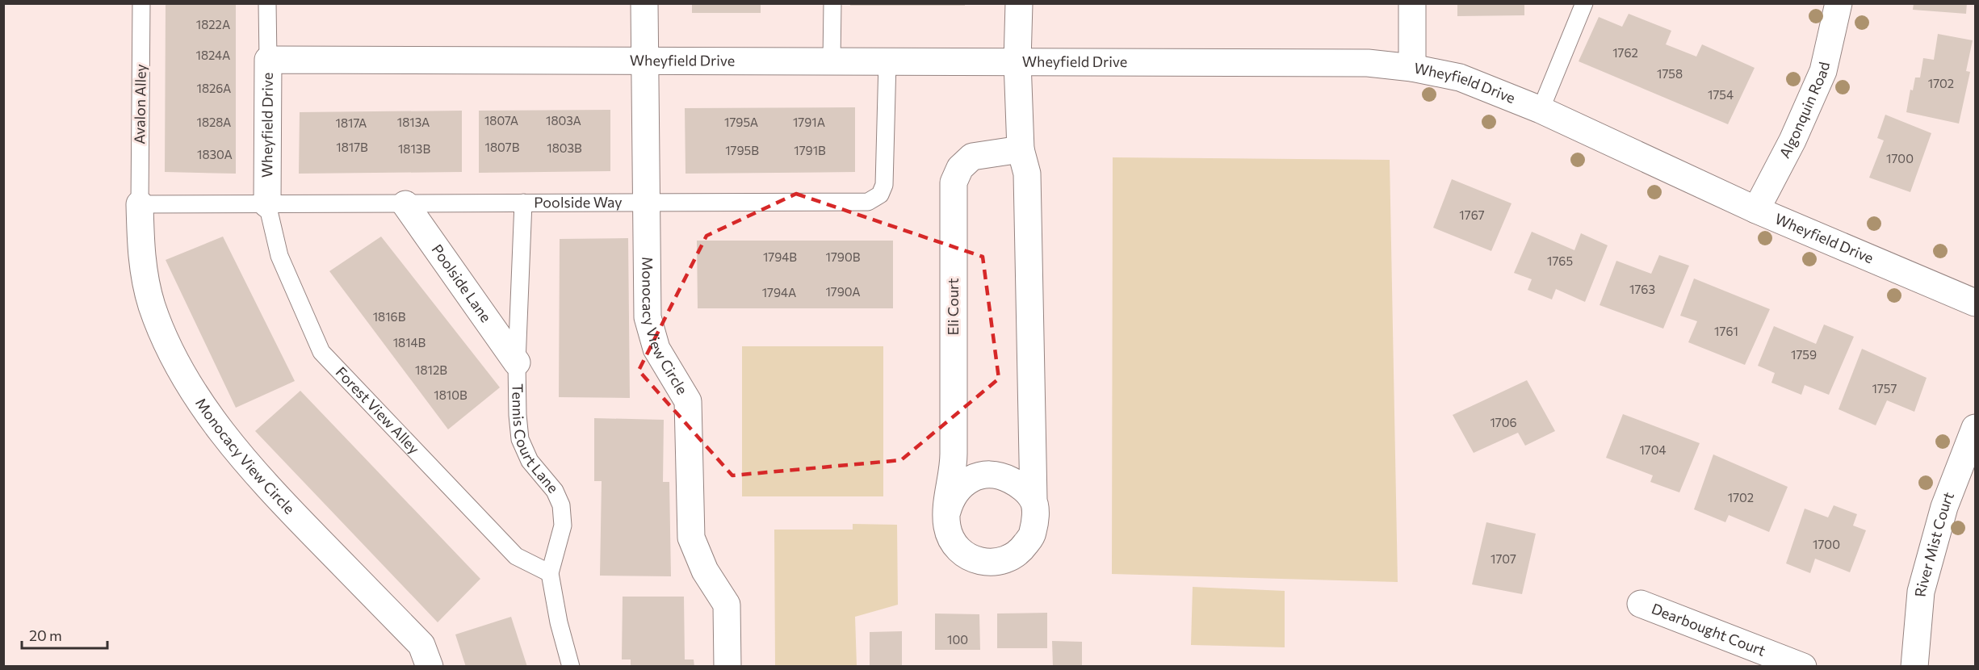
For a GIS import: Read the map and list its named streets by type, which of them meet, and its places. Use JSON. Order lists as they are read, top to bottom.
{
  "streets": {
    "street": [
      "Wheyfield Drive",
      "Algonquin Road",
      "Poolside Lane",
      "Eli Court",
      "Monocacy View Circle",
      "River Mist Court",
      "Dearbought Court"
    ],
    "lane": [
      "Avalon Alley",
      "Poolside Way",
      "Forest View Alley",
      "Tennis Court Lane"
    ]
  },
  "crossings": [
    ["Wheyfield Drive", "Algonquin Road"],
    ["Wheyfield Drive", "Poolside Way"],
    ["Wheyfield Drive", "Eli Court"],
    ["Wheyfield Drive", "Monocacy View Circle"],
    ["Wheyfield Drive", "Forest View Alley"],
    ["Avalon Alley", "Poolside Way"],
    ["Avalon Alley", "Monocacy View Circle"],
    ["Poolside Way", "Poolside Lane"],
    ["Poolside Way", "Monocacy View Circle"],
    ["Poolside Way", "Forest View Alley"],
    ["Poolside Way", "Tennis Court Lane"],
    ["Poolside Lane", "Tennis Court Lane"],
    ["Forest View Alley", "Tennis Court Lane"]
  ],
  "house_numbers": [
    "1822A",
    "1762",
    "1824A",
    "1758",
    "1702",
    "1826A",
    "1754",
    "1807A",
    "1803A",
    "1828A",
    "1813A",
    "1795A",
    "1791A",
    "1817A",
    "1817B",
    "1807B",
    "1803B",
    "1813B",
    "1795B",
    "1791B",
    "1830A",
    "1700",
    "1767",
    "1794B",
    "1790B",
    "1765",
    "1763",
    "1790A",
    "1794A",
    "1816B",
    "1761",
    "1814B",
    "1759",
    "1812B",
    "1757",
    "1810B",
    "1706",
    "1704",
    "1702",
    "1700",
    "1707",
    "100"
  ],
  "scale_bar": "20 m"
}
